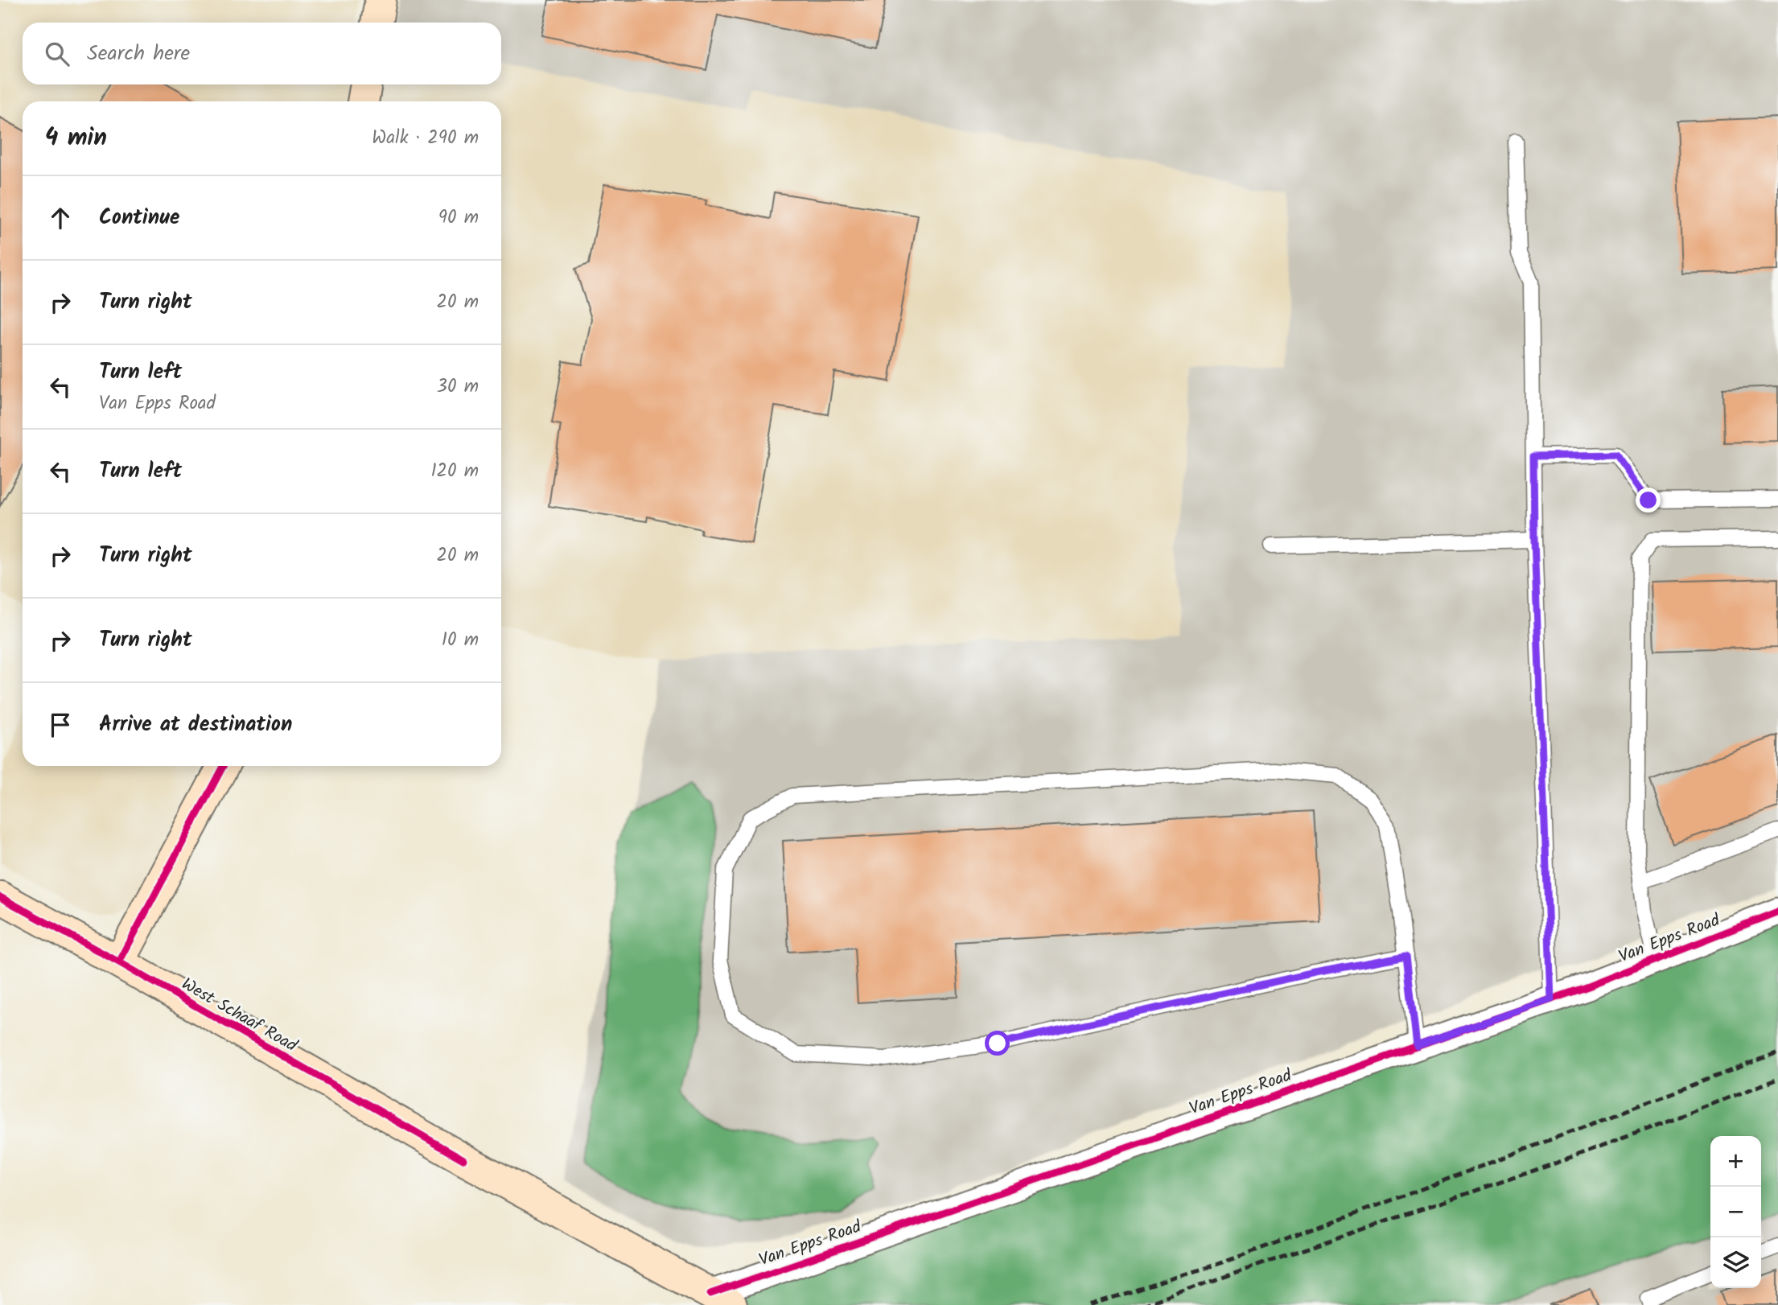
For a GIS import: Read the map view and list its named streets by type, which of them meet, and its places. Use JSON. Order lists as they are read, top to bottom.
{
  "streets": {
    "street": ["Van Epps Road", "West Schaaf Road"]
  },
  "crossings": [
    ["Van Epps Road", "West Schaaf Road"]
  ],
  "page": {
    "search": "Search here",
    "heading": ["4 min", "Walk · 290 m"],
    "list": [
      ["Continue", "90 m"],
      ["Turn right", "20 m"],
      ["Turn left", "Van Epps Road", "30 m"],
      ["Turn left", "120 m"],
      ["Turn right", "20 m"],
      ["Turn right", "10 m"],
      "Arrive at destination"
    ],
    "map_buttons": ["+", "−"]
  }
}
